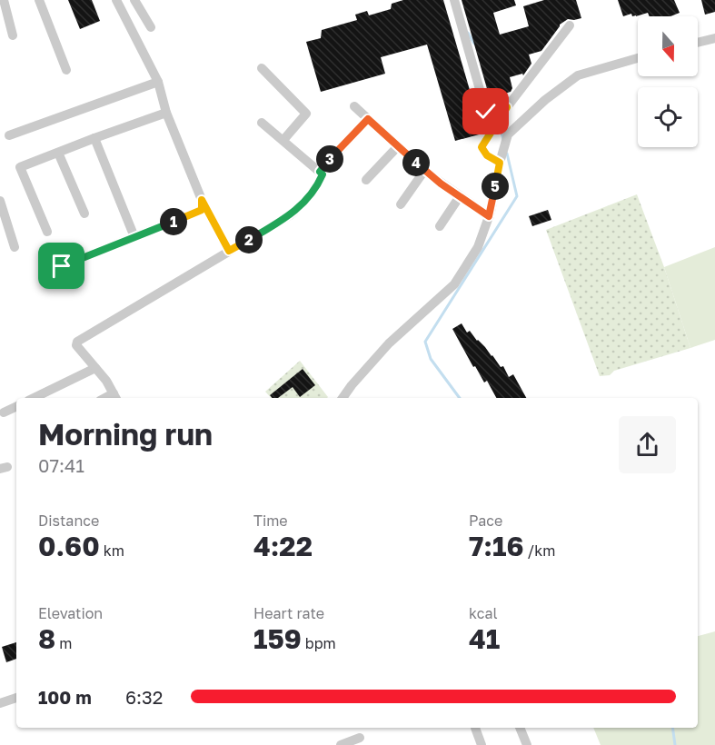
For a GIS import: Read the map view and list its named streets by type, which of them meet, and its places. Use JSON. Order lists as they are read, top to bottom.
{
  "north": "bottom",
  "page": {
    "pins": [
      "3",
      "4",
      "5",
      "1",
      "2"
    ],
    "heading": ["Morning run", "07:41"],
    "stats": [
      ["Distance", "0.60 km"],
      ["Time", "4:22"],
      ["Pace", "7:16 /km"],
      ["Elevation", "8 m"],
      ["Heart rate", "159 bpm"],
      ["kcal", "41"]
    ],
    "list": [
      {
        "name": "100 m",
        "note": "6:32"
      }
    ]
  }
}
